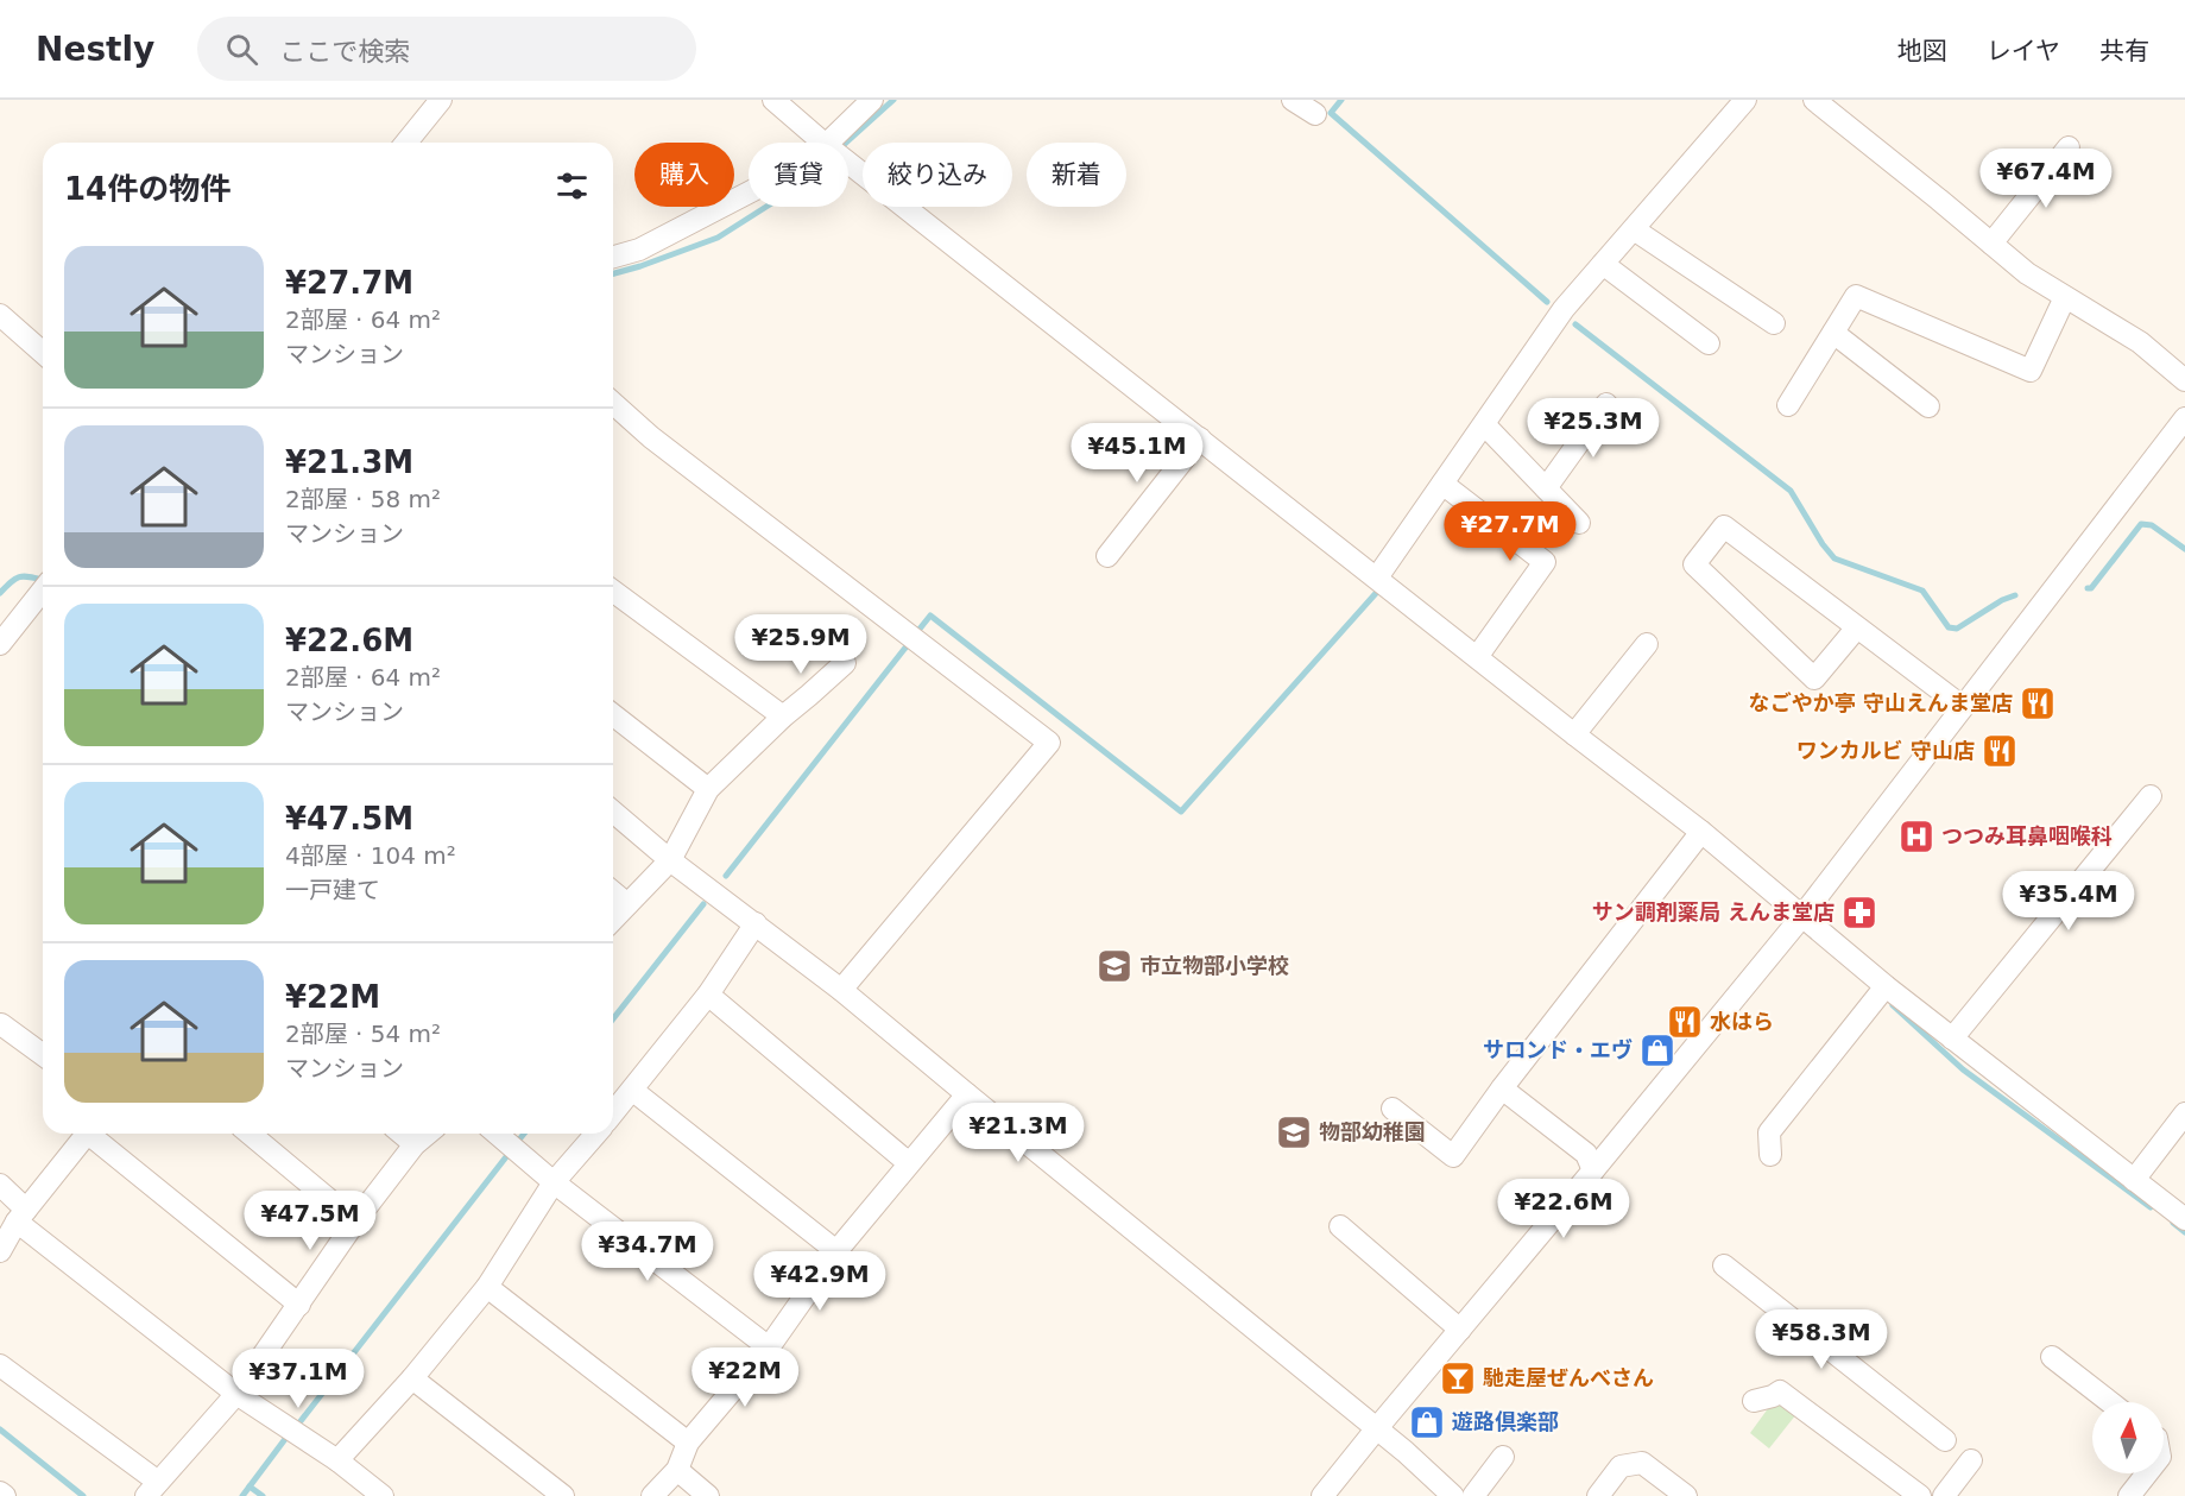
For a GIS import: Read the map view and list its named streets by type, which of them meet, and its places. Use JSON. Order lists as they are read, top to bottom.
{
  "places": {
    "restaurant": ["なごやか亭 守山えんま堂店", "ワンカルビ 守山店", "水はら"],
    "hospital": ["つつみ耳鼻咽喉科"],
    "pharmacy": ["サン調剤薬局 えんま堂店"],
    "school or university": ["市立物部小学校", "物部幼稚園"],
    "shop": ["サロンド・エヴ", "遊路倶楽部"],
    "bar": ["馳走屋ぜんべさん"]
  },
  "north": "top",
  "page": {
    "header": "Nestly",
    "search": "ここで検索",
    "nav": ["地図", "レイヤ", "共有"],
    "chip": [
      "購入",
      "賃貸",
      "絞り込み",
      "新着"
    ],
    "heading": "14件の物件",
    "price": [
      "¥67.4M",
      "¥25.3M",
      "¥45.1M",
      "¥27.7M",
      "¥25.9M",
      "¥35.4M",
      "¥21.3M",
      "¥22.6M",
      "¥47.5M",
      "¥34.7M",
      "¥42.9M",
      "¥58.3M",
      "¥22M",
      "¥37.1M"
    ],
    "list": [
      {
        "name": "¥27.7M",
        "note": "2部屋 · 64 m² · マンション"
      },
      {
        "name": "¥21.3M",
        "note": "2部屋 · 58 m² · マンション"
      },
      {
        "name": "¥22.6M",
        "note": "2部屋 · 64 m² · マンション"
      },
      {
        "name": "¥47.5M",
        "note": "4部屋 · 104 m² · 一戸建て"
      },
      {
        "name": "¥22M",
        "note": "2部屋 · 54 m² · マンション"
      }
    ]
  }
}
